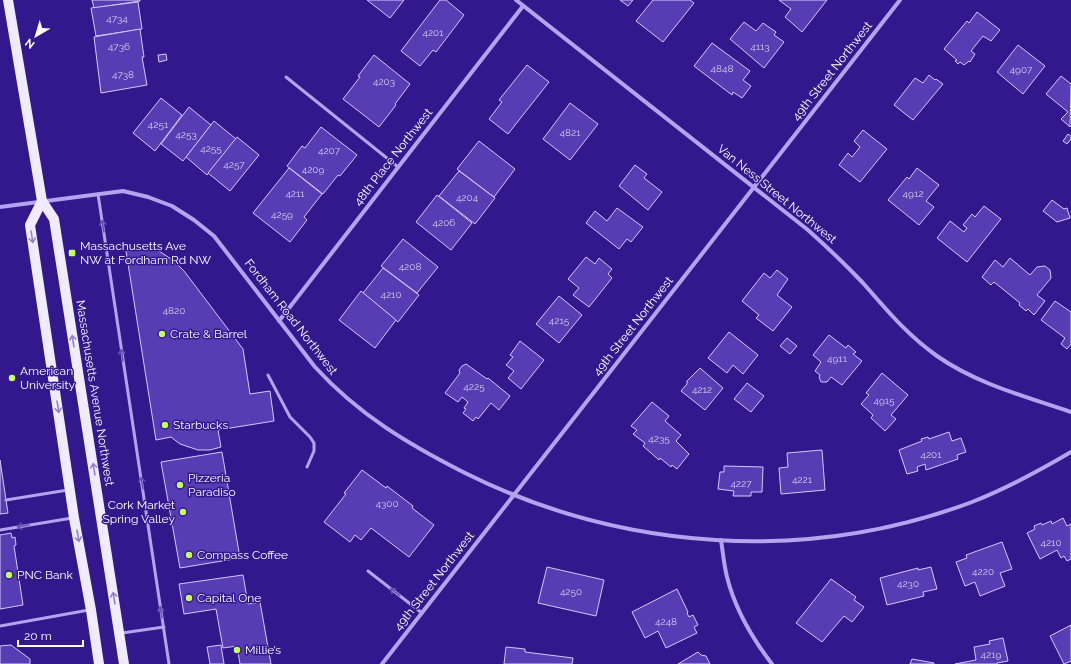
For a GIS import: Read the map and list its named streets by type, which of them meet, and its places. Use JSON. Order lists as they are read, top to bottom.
{
  "streets": {
    "main road": ["Massachusetts Avenue Northwest"],
    "street": [
      "49th Street Northwest",
      "48th Place Northwest",
      "Van Ness Street Northwest",
      "Fordham Road Northwest"
    ]
  },
  "crossings": [
    ["49th Street Northwest", "Van Ness Street Northwest"],
    ["49th Street Northwest", "Fordham Road Northwest"],
    ["48th Place Northwest", "Van Ness Street Northwest"],
    ["48th Place Northwest", "Fordham Road Northwest"],
    ["Fordham Road Northwest", "Massachusetts Avenue Northwest"]
  ],
  "places": {
    "transit": ["Massachusetts Ave NW at Fordham Rd NW"],
    "other": [
      "Crate & Barrel",
      "American University",
      "Starbucks",
      "Pizzeria Paradiso",
      "Cork Market Spring Valley",
      "Compass Coffee",
      "PNC Bank",
      "Capital One",
      "Millie’s"
    ]
  },
  "house_numbers": [
    "4734",
    "4201",
    "4736",
    "4113",
    "4848",
    "4907",
    "4738",
    "4203",
    "4251",
    "4821",
    "4253",
    "4255",
    "4207",
    "4257",
    "4209",
    "4211",
    "4912",
    "4204",
    "4259",
    "4206",
    "4208",
    "4210",
    "4820",
    "4215",
    "4911",
    "4225",
    "4212",
    "4915",
    "4235",
    "4201",
    "4221",
    "4227",
    "4300",
    "4210",
    "4220",
    "4230",
    "4250",
    "4248",
    "4219"
  ],
  "scale_bar": "20 m",
  "north": "bottom left"
}
